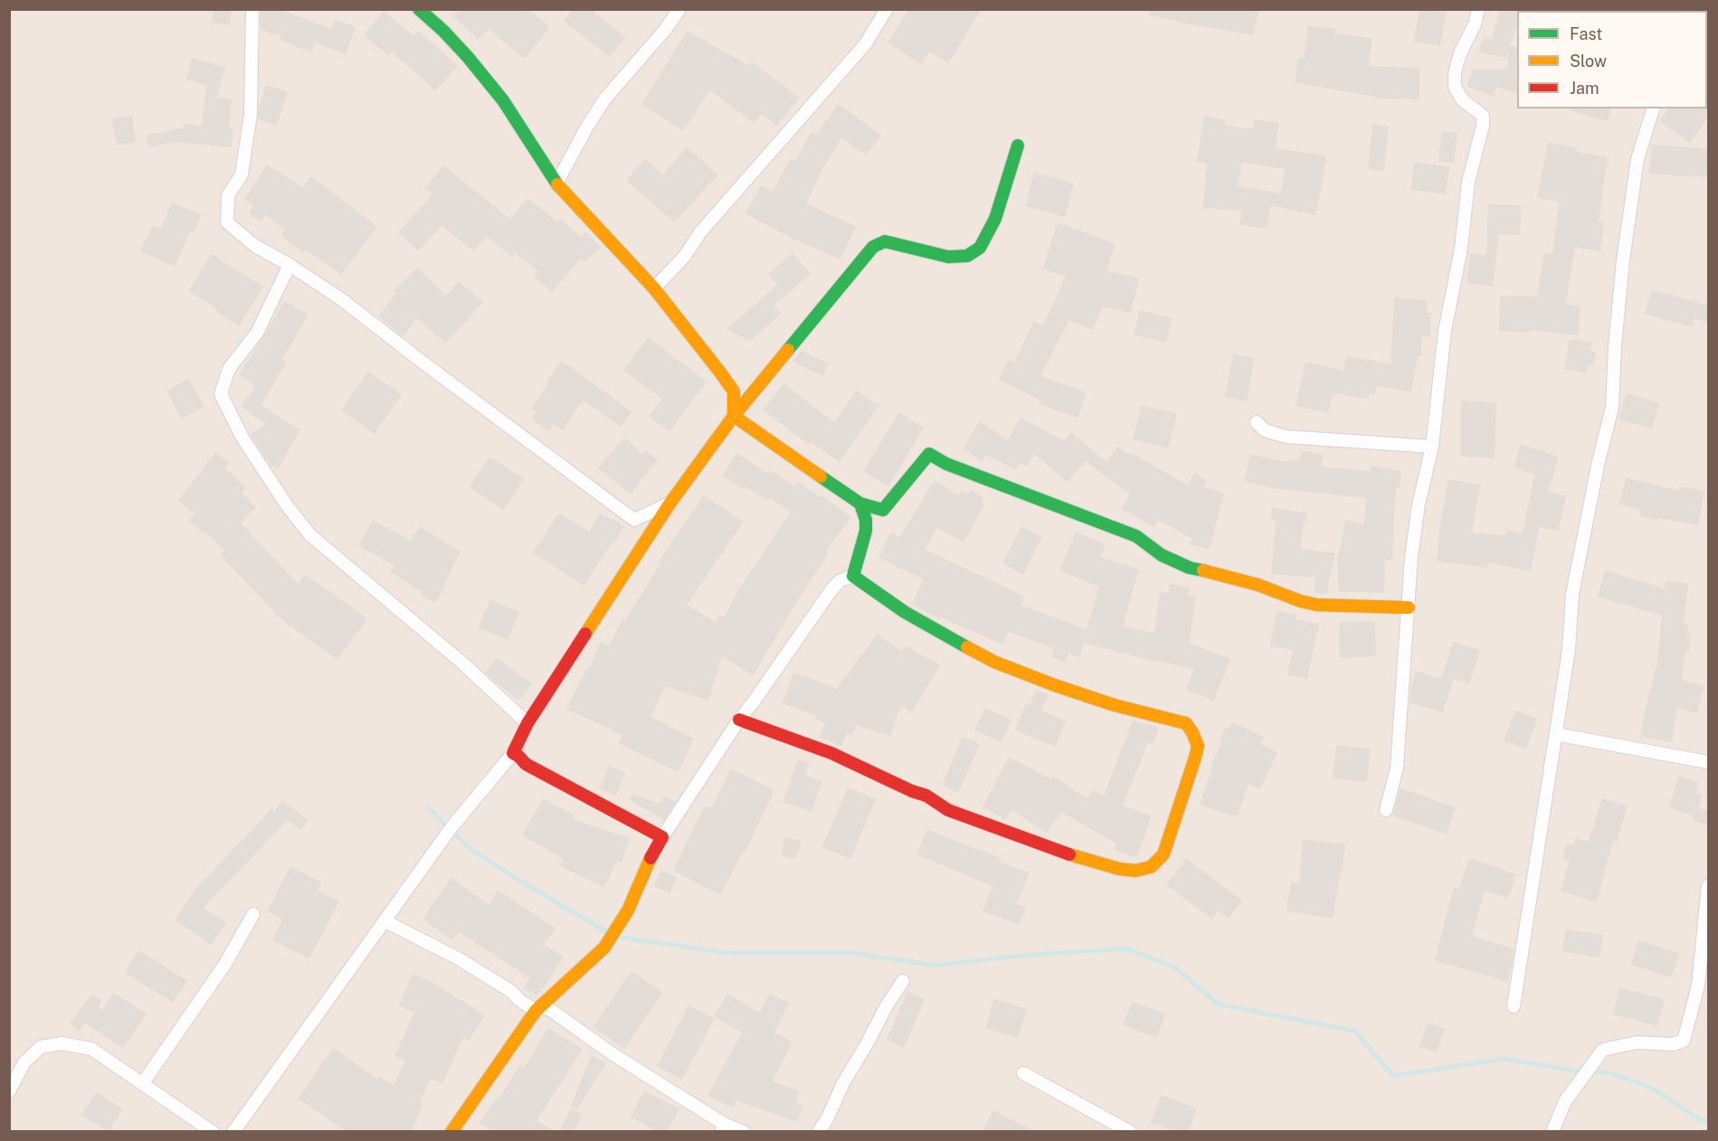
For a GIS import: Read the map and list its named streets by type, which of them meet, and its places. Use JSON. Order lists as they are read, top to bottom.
{
  "legend": ["Fast", "Slow", "Jam"]
}
